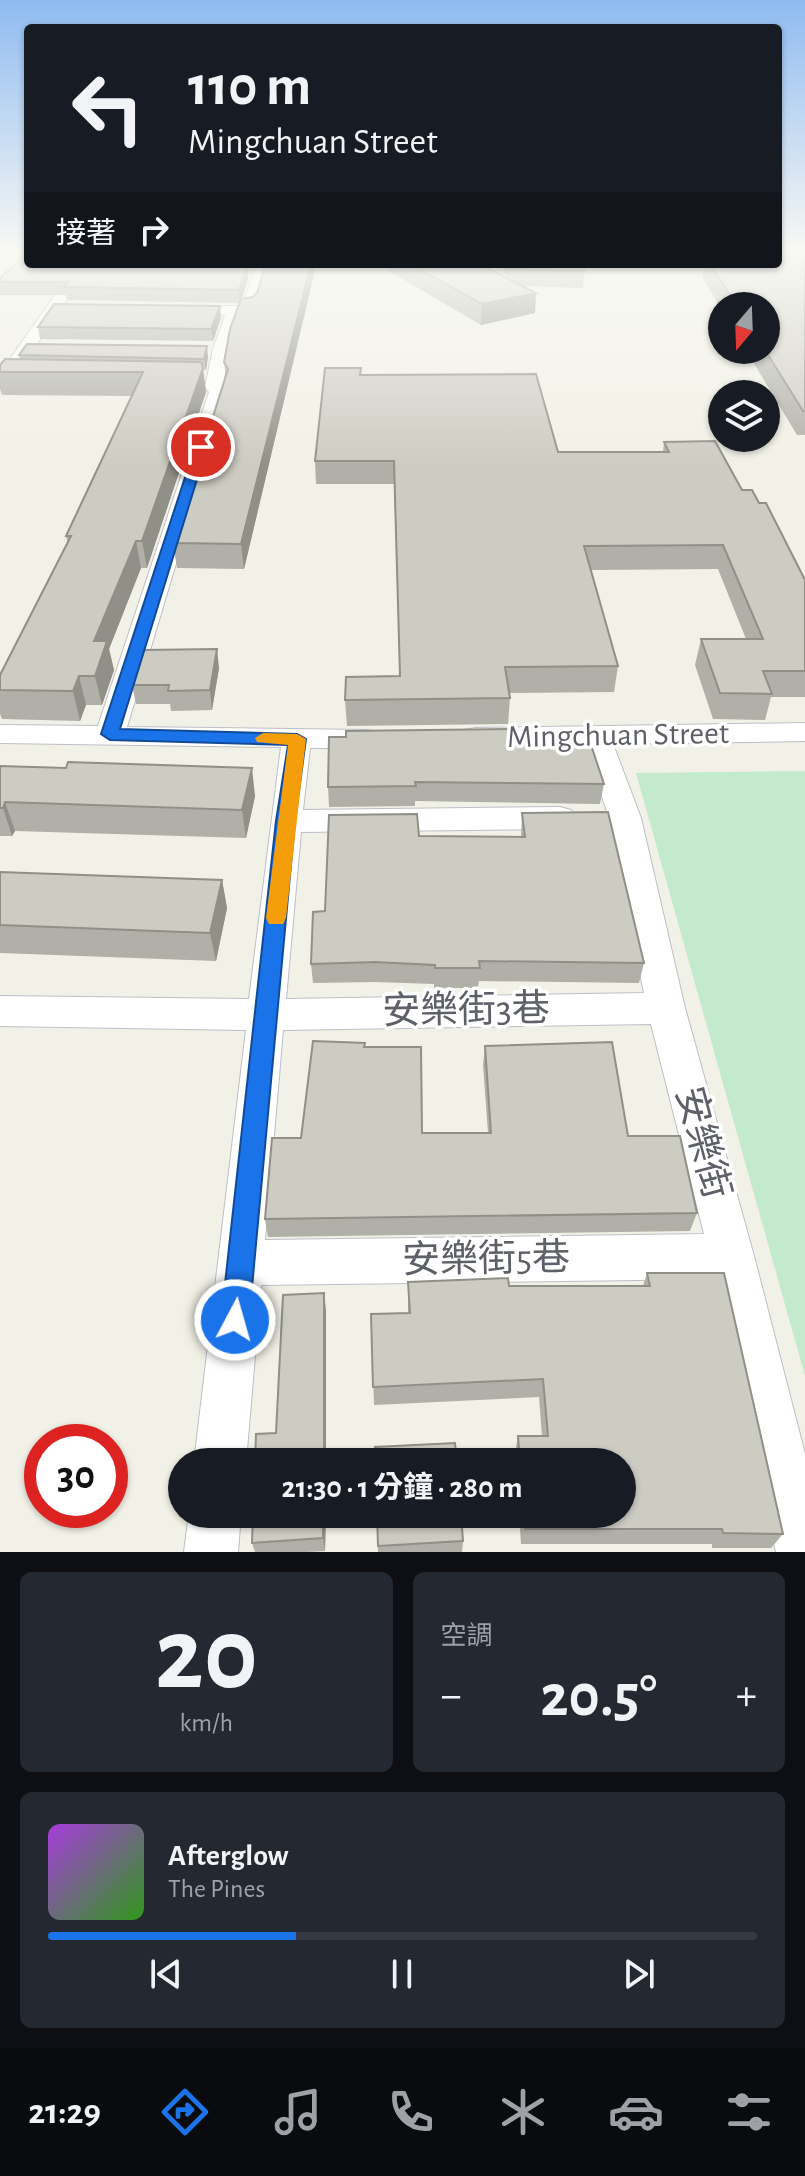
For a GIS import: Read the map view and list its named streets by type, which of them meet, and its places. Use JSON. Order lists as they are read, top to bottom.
{
  "streets": {
    "street": [
      "Mingchuan Street",
      "安樂街3巷",
      "安樂街",
      "安樂街5巷"
    ]
  },
  "crossings": [
    ["Mingchuan Street", "安樂街"],
    ["安樂街3巷", "安樂街"],
    ["安樂街", "安樂街5巷"]
  ],
  "north": "bottom",
  "page": {
    "turn": ["110 m", "Mingchuan Street"],
    "then": "接著",
    "limit": "30",
    "trip": "21:30 · 1 分鐘 · 280 m",
    "tile": [
      ["20", "km/h"],
      "空調"
    ],
    "heat": ["−", "20.5°", "+"],
    "song": ["Afterglow", "The Pines"],
    "tabs": "21:29"
  }
}
